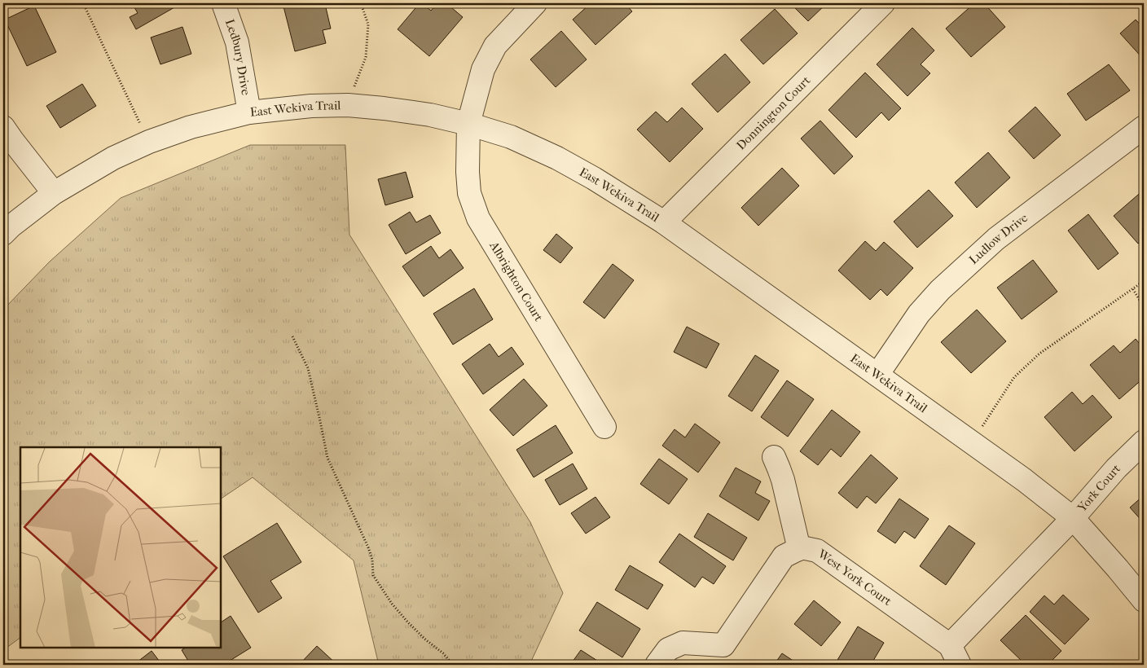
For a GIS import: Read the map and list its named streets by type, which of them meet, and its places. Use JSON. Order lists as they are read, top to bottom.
{
  "streets": {
    "street": [
      "Ledbury Drive",
      "East Wekiva Trail",
      "Donnington Court",
      "Ludlow Drive",
      "Albrighton Court",
      "York Court",
      "West York Court"
    ]
  },
  "crossings": [
    ["Ledbury Drive", "East Wekiva Trail"],
    ["East Wekiva Trail", "Donnington Court"],
    ["East Wekiva Trail", "Ludlow Drive"],
    ["East Wekiva Trail", "Albrighton Court"],
    ["East Wekiva Trail", "York Court"],
    ["East Wekiva Trail", "West York Court"],
    ["York Court", "West York Court"]
  ]
}
